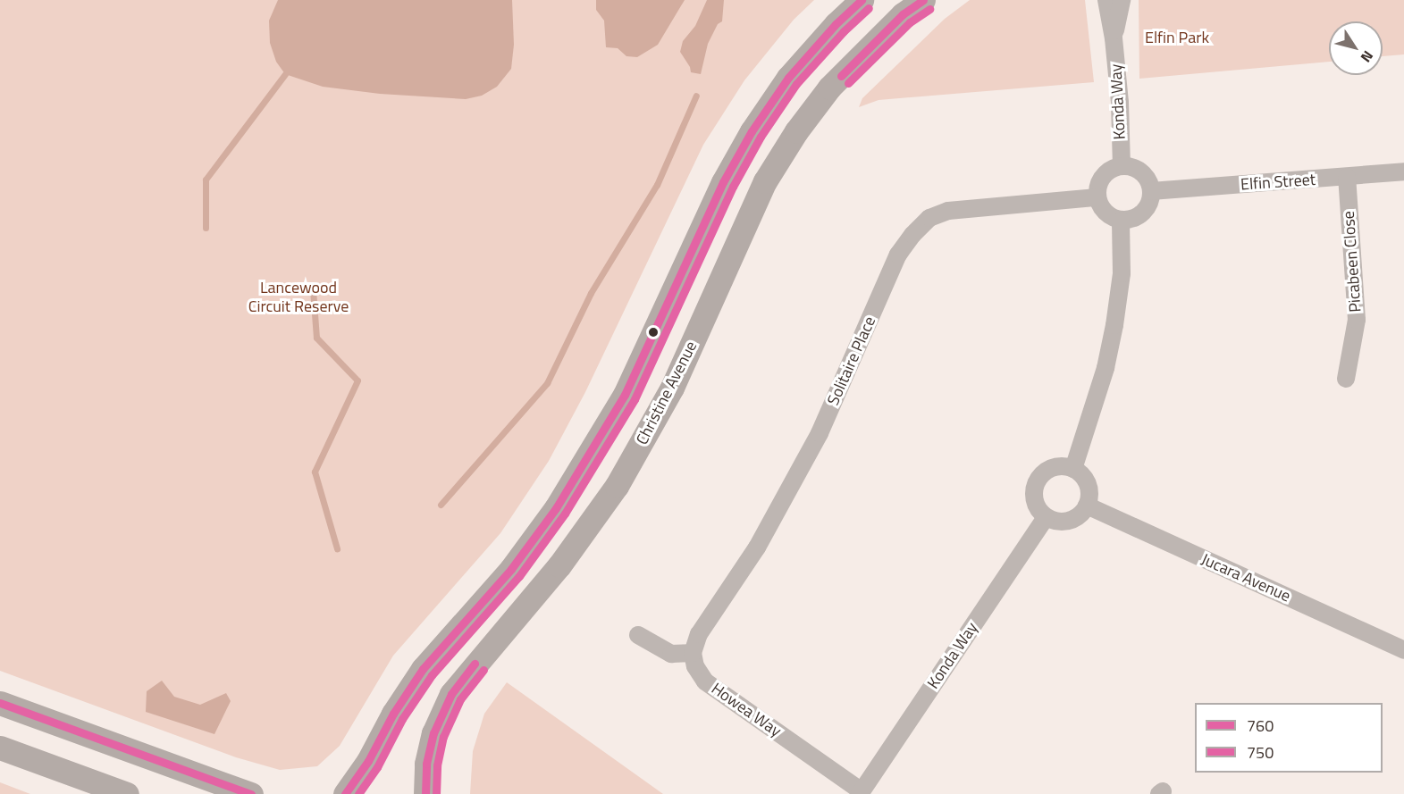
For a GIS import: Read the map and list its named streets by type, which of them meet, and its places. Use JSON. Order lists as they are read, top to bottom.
{
  "streets": {
    "main road": ["Christine Avenue"],
    "street": [
      "Konda Way",
      "Elfin Street",
      "Picabeen Close",
      "Solitaire Place",
      "Jucara Avenue",
      "Howea Way"
    ]
  },
  "crossings": [
    ["Konda Way", "Elfin Street"],
    ["Konda Way", "Solitaire Place"],
    ["Konda Way", "Jucara Avenue"],
    ["Konda Way", "Howea Way"],
    ["Elfin Street", "Picabeen Close"],
    ["Elfin Street", "Solitaire Place"],
    ["Solitaire Place", "Howea Way"]
  ],
  "parks": ["Elfin Park", "Lancewood Circuit Reserve"],
  "lines": ["transit line 760", "transit line 750"],
  "legend": ["760", "750"],
  "north": "bottom right"
}
